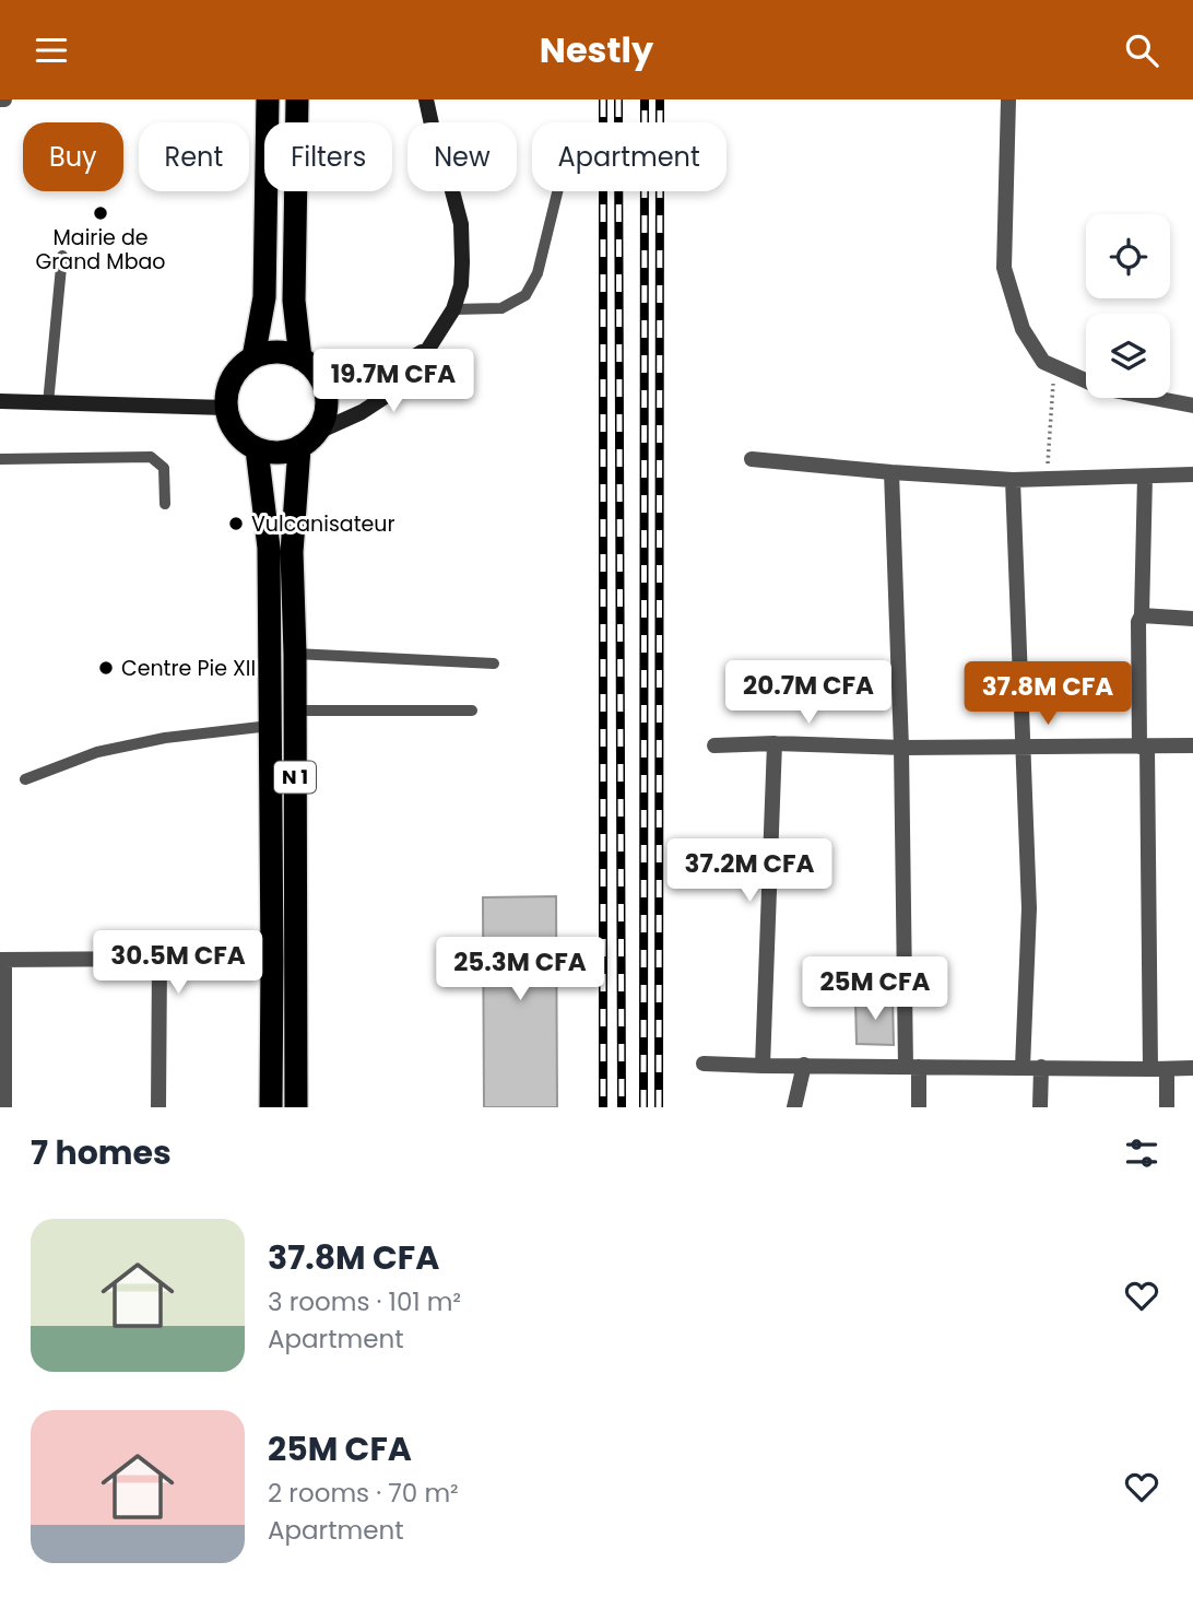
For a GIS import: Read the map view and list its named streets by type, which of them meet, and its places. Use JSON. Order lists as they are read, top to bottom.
{
  "streets": {
    "highway": ["N 1"]
  },
  "places": ["Mairie de Grand Mbao", "Vulcanisateur", "Centre Pie XII"],
  "page": {
    "header": "Nestly",
    "chip": [
      "Buy",
      "Rent",
      "Filters",
      "New",
      "Apartment"
    ],
    "price": [
      "19.7M CFA",
      "20.7M CFA",
      "37.8M CFA",
      "37.2M CFA",
      "30.5M CFA",
      "25.3M CFA",
      "25M CFA"
    ],
    "heading": "7 homes",
    "list": [
      {
        "name": "37.8M CFA",
        "note": "3 rooms · 101 m² · Apartment"
      },
      {
        "name": "25M CFA",
        "note": "2 rooms · 70 m² · Apartment"
      }
    ]
  }
}
